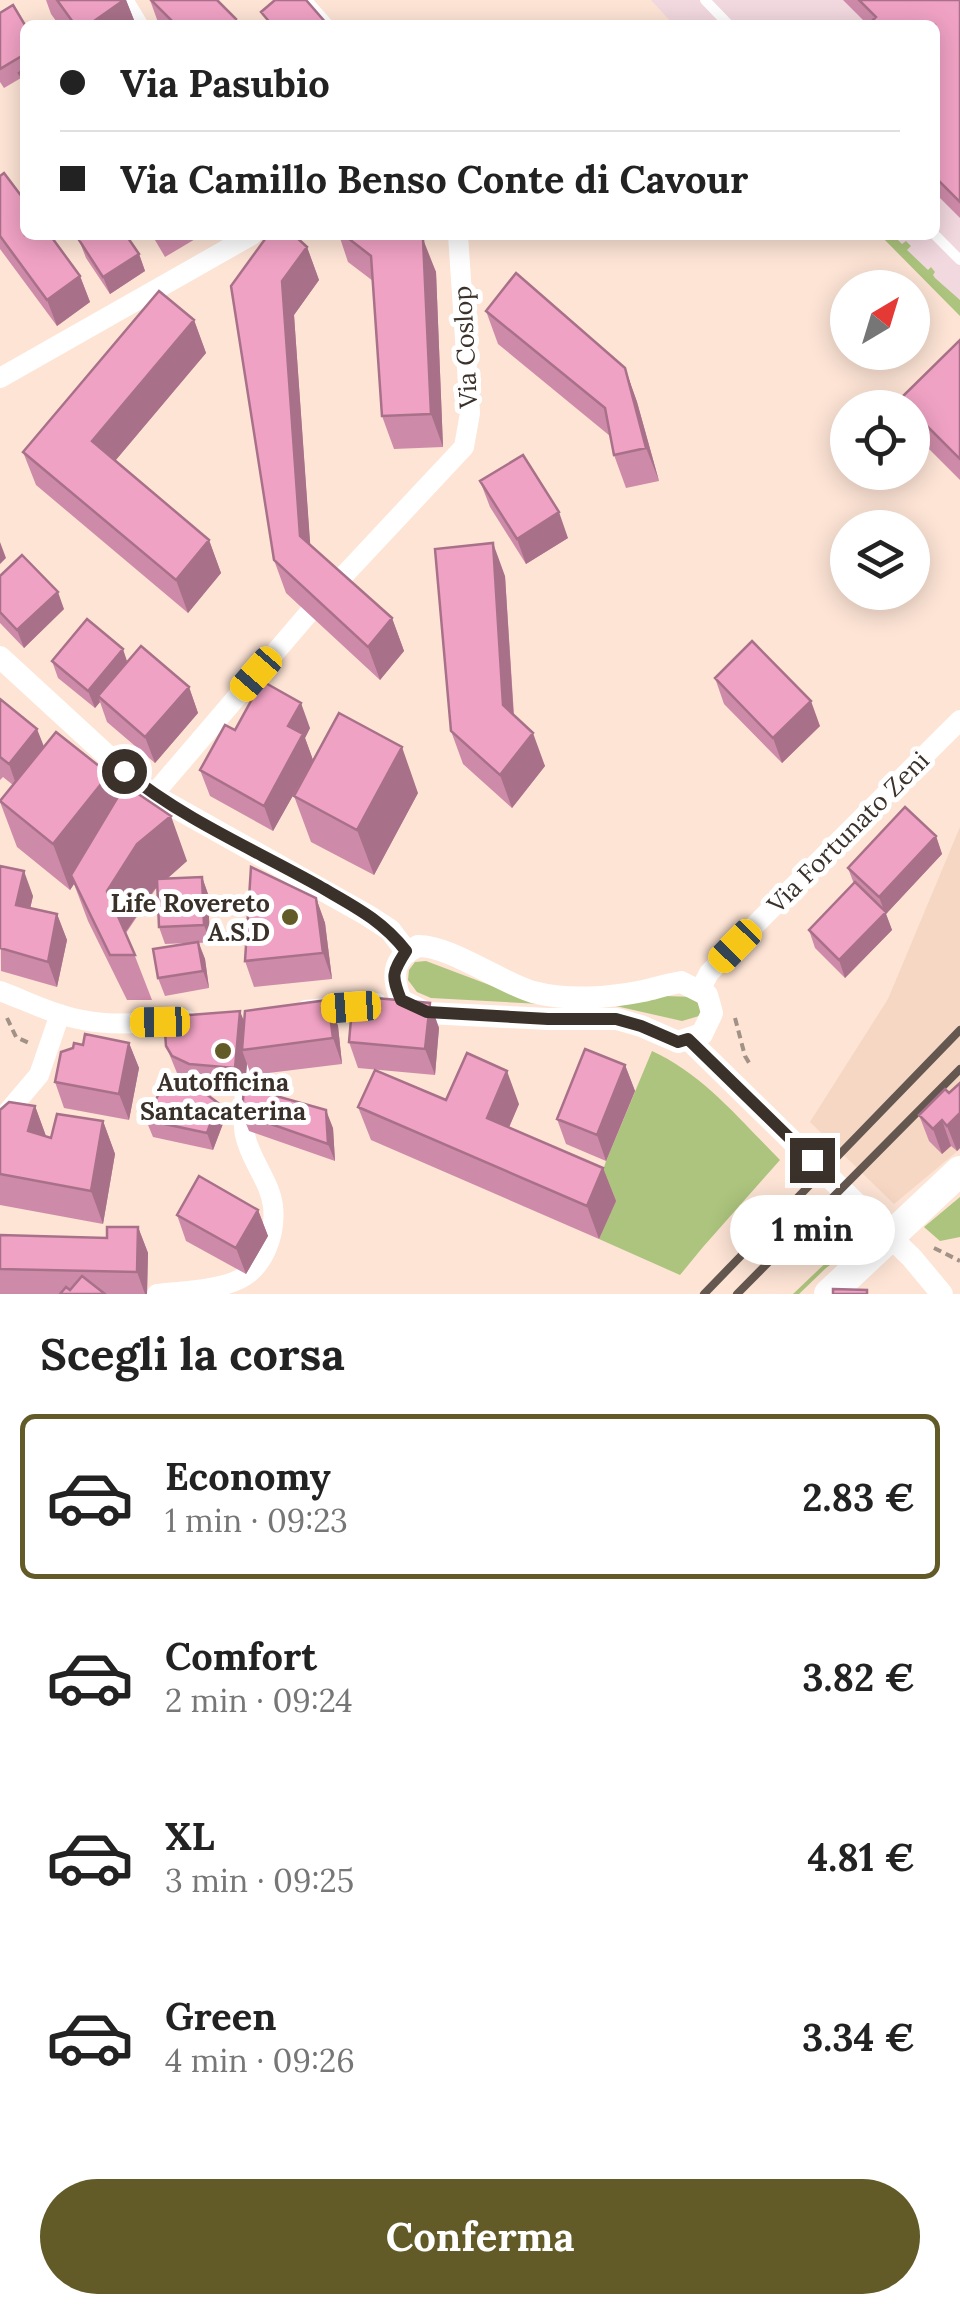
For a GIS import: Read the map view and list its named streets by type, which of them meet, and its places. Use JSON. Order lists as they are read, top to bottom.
{
  "streets": {
    "street": ["Via Coslop", "Via Fortunato Zeni"]
  },
  "places": ["Life Rovereto A.S.D", "Autofficina Santacaterina"],
  "north": "top right",
  "page": {
    "banner": ["Via Pasubio", "Via Camillo Benso Conte di Cavour"],
    "bubble": "1 min",
    "heading": "Scegli la corsa",
    "list": [
      {
        "name": "Economy",
        "note": "1 min · 09:23",
        "value": "2.83 €"
      },
      {
        "name": "Comfort",
        "note": "2 min · 09:24",
        "value": "3.82 €"
      },
      {
        "name": "XL",
        "note": "3 min · 09:25",
        "value": "4.81 €"
      },
      {
        "name": "Green",
        "note": "4 min · 09:26",
        "value": "3.34 €"
      }
    ],
    "buttons": "Conferma"
  }
}
